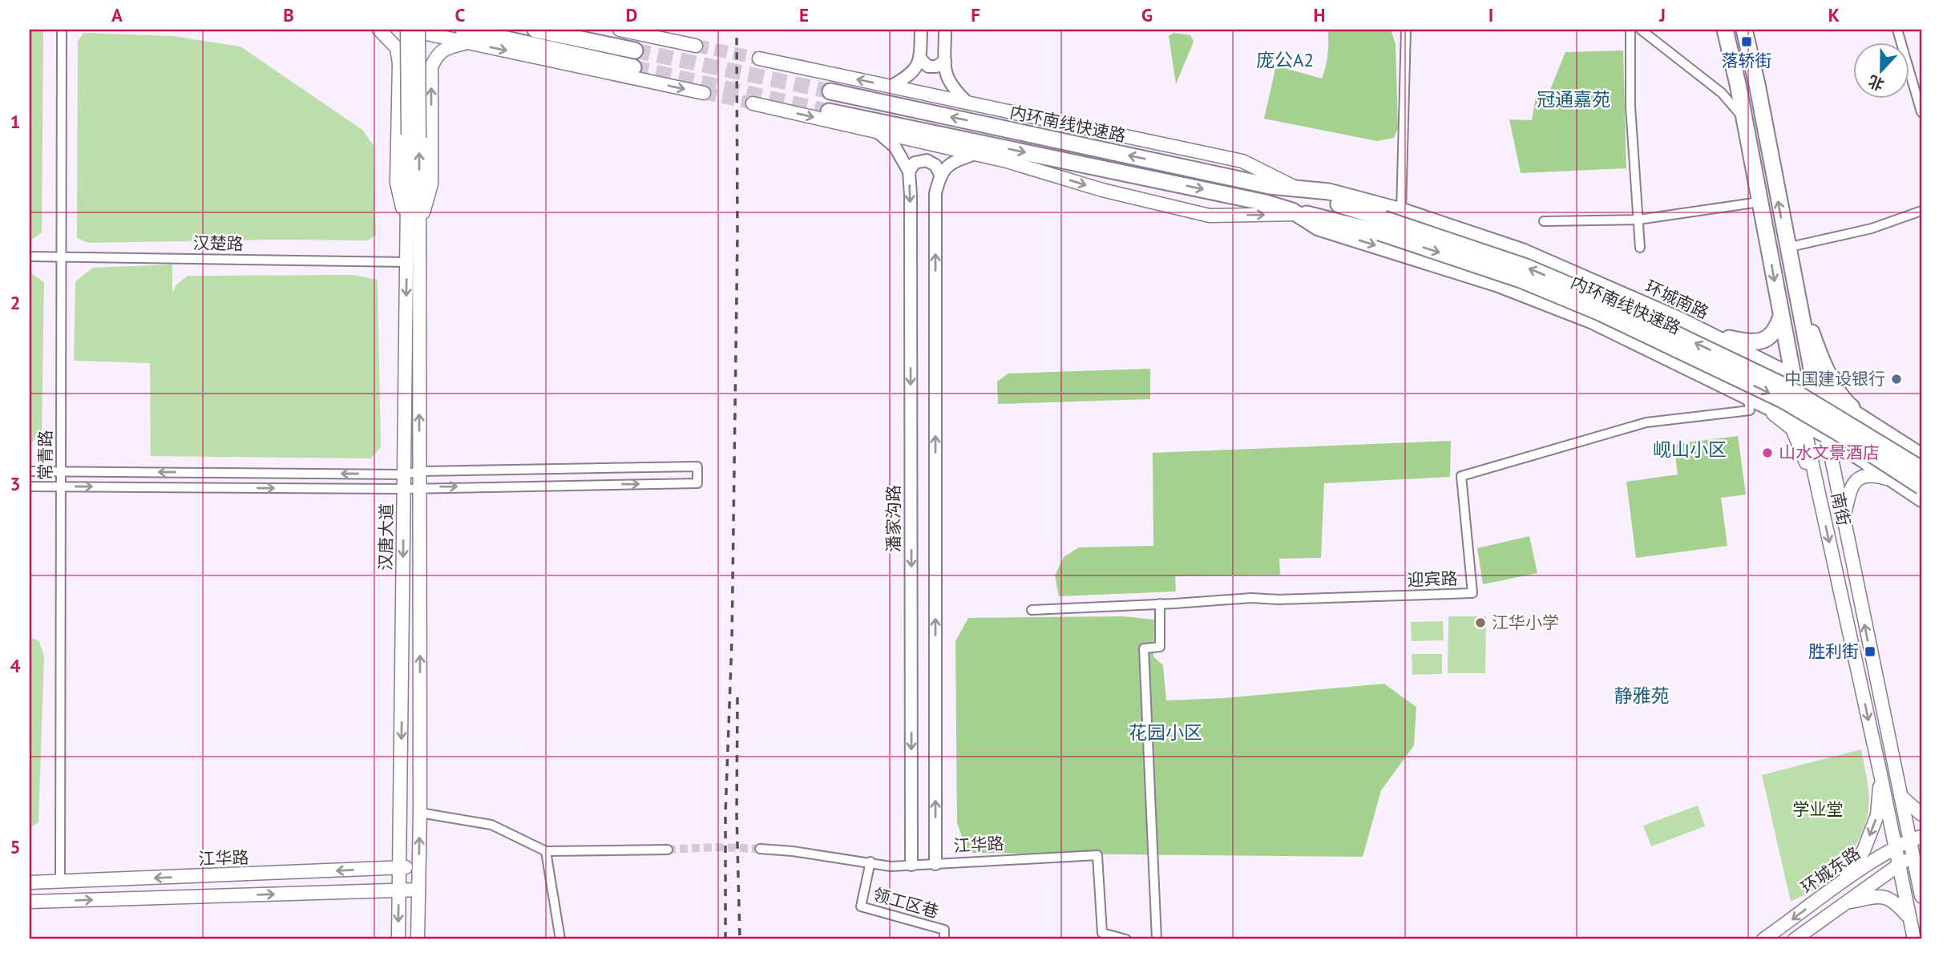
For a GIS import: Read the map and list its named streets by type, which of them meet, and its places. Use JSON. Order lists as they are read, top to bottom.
{
  "streets": {
    "highway": ["内环南线快速路", "环城南路", "南街"],
    "main road": ["汉唐大道", "江华路", "环城东路"],
    "street": [
      "汉楚路",
      "常青路",
      "潘家沟路",
      "迎宾路",
      "领工区巷"
    ]
  },
  "crossings": [
    ["内环南线快速路", "环城南路"],
    ["内环南线快速路", "迎宾路"],
    ["汉楚路", "常青路"],
    ["汉楚路", "汉唐大道"],
    ["环城南路", "南街"],
    ["常青路", "江华路"],
    ["南街", "环城东路"],
    ["潘家沟路", "江华路"],
    ["汉唐大道", "江华路"],
    ["江华路", "领工区巷"]
  ],
  "one_way": ["江华路"],
  "districts": [
    "庞公A2",
    "冠通嘉苑",
    "岘山小区",
    "静雅苑",
    "花园小区"
  ],
  "parks": ["学业堂"],
  "places": {
    "transit": ["落轿街", "胜利街"],
    "other": ["中国建设银行", "山水文景酒店", "江华小学"]
  },
  "north": "bottom",
  "grid": {
    "columns": [
      "A",
      "B",
      "C",
      "D",
      "E",
      "F",
      "G",
      "H",
      "I",
      "J",
      "K"
    ],
    "rows": [
      "1",
      "2",
      "3",
      "4",
      "5"
    ]
  }
}
